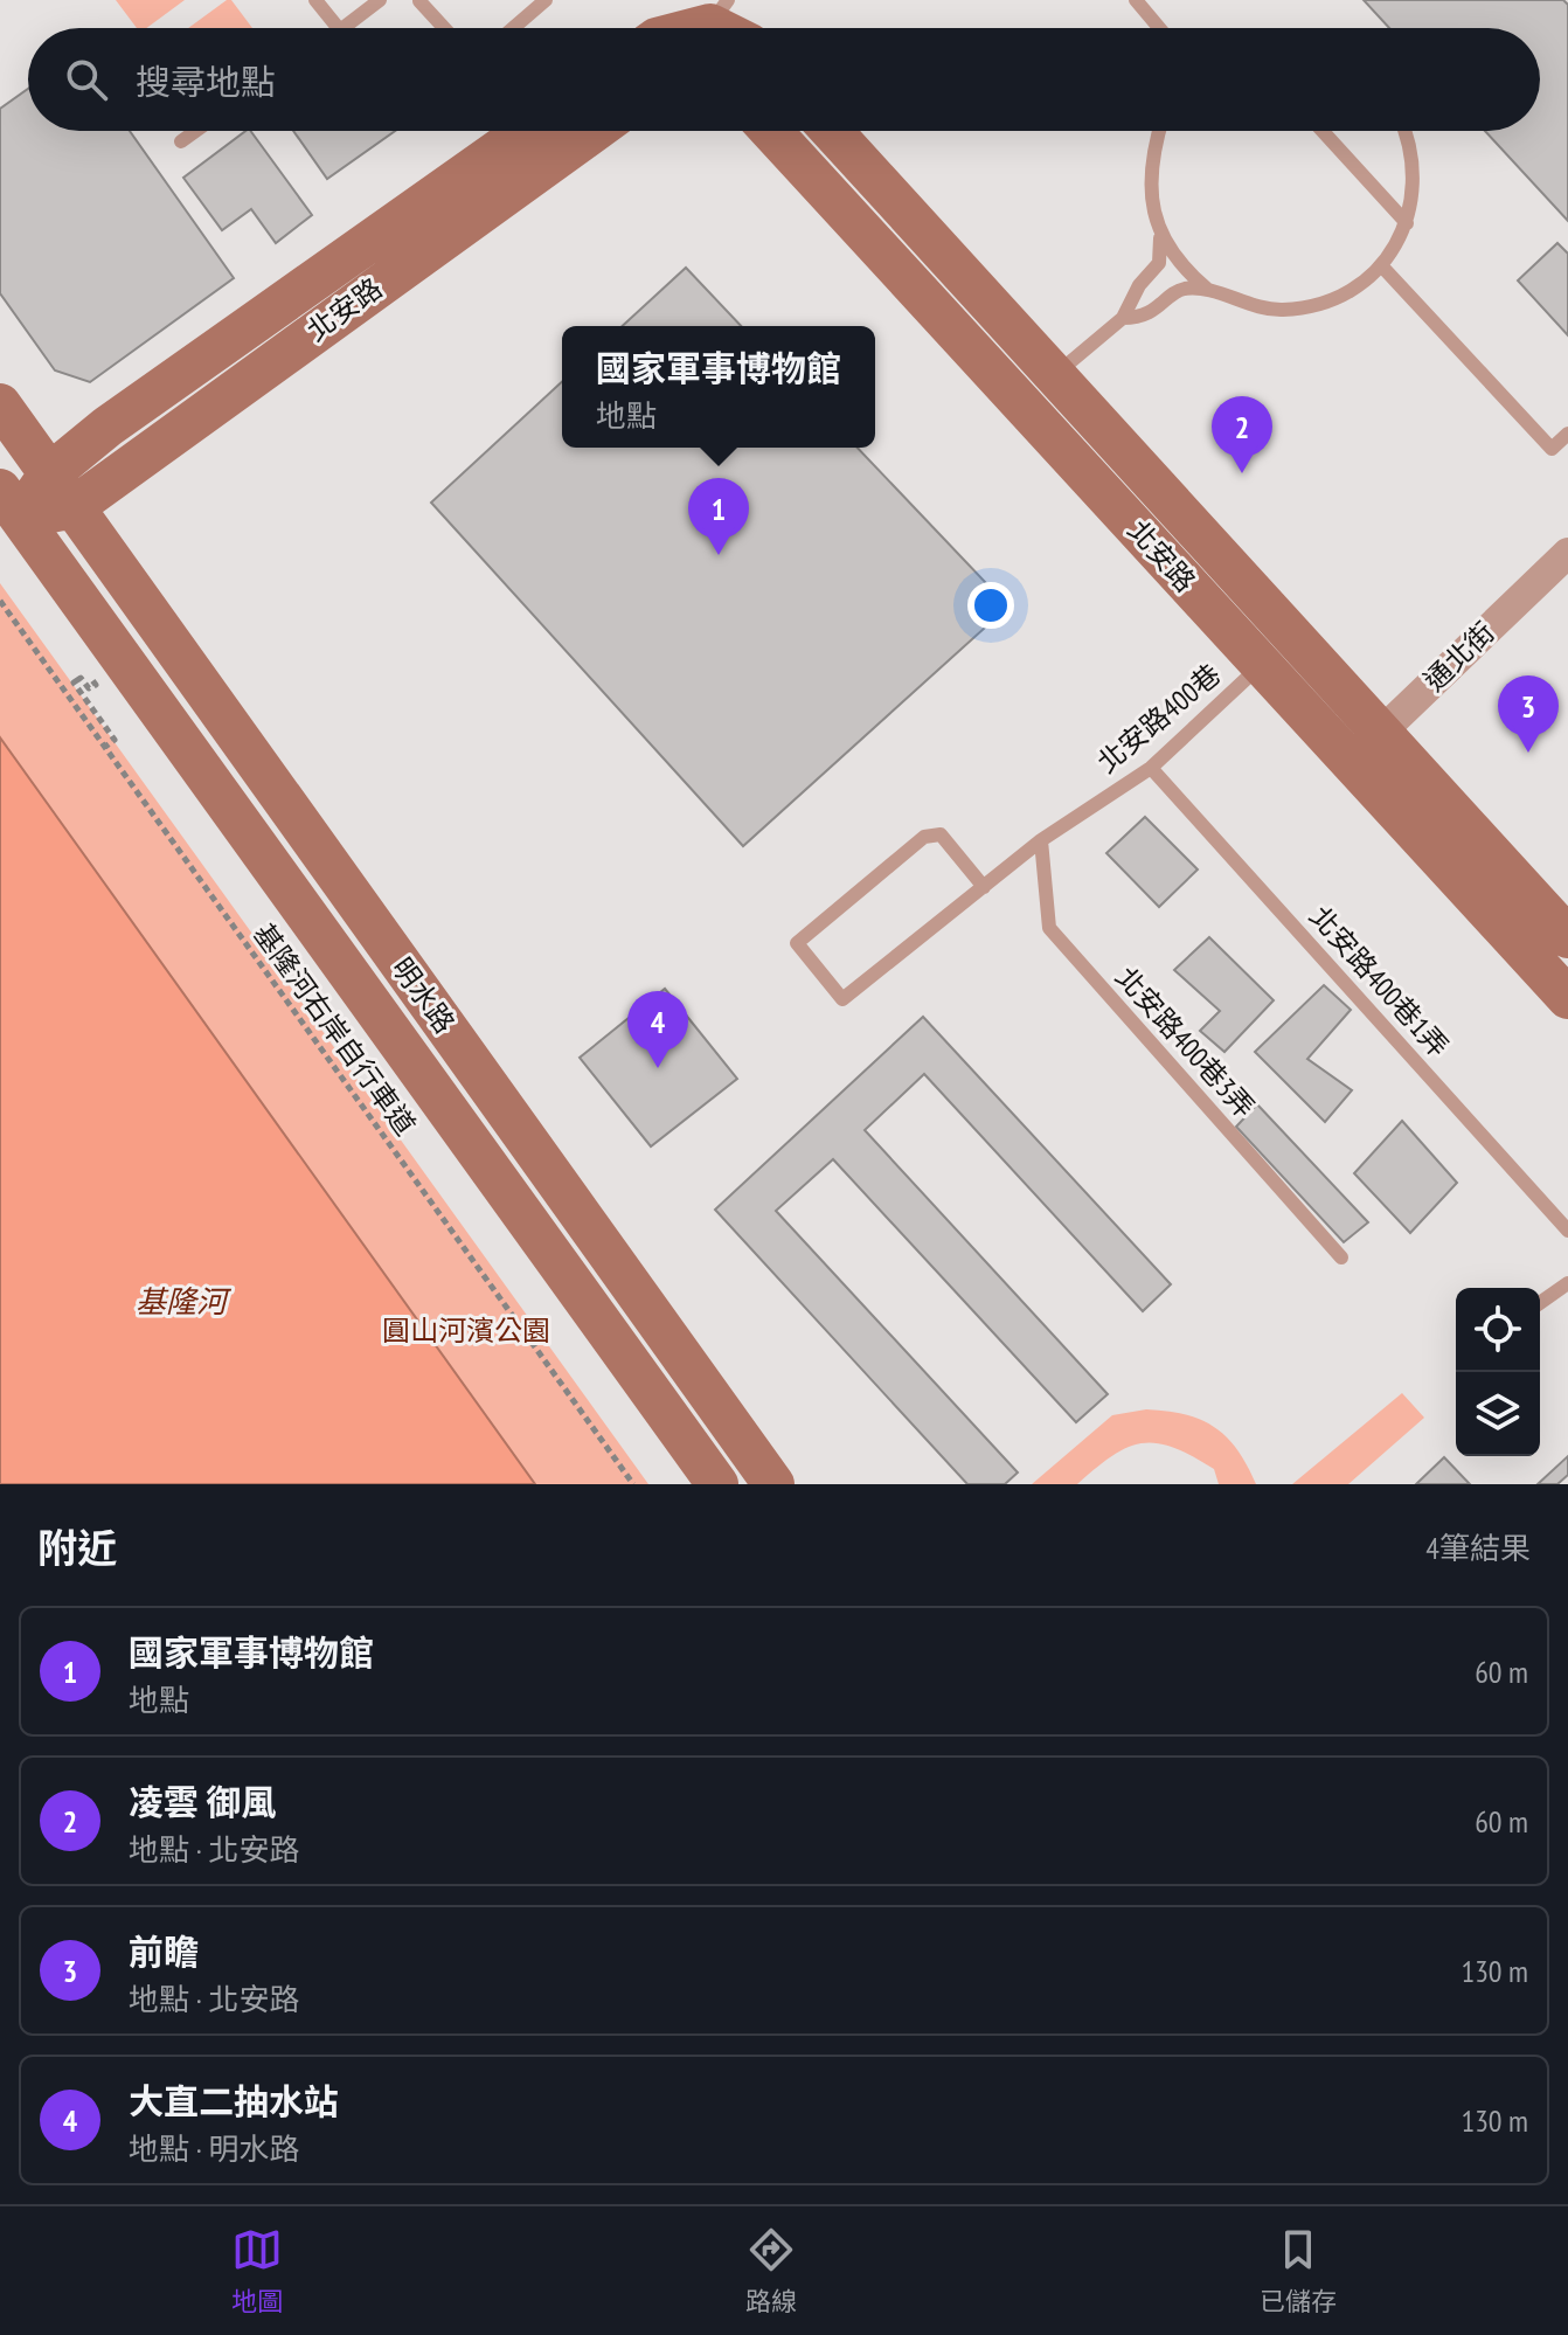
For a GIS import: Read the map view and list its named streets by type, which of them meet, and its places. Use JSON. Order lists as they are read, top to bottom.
{
  "streets": {
    "main road": ["北安路", "明水路"],
    "street": ["通北街"],
    "lane": ["北安路400巷", "北安路400巷1弄", "北安路400巷3弄"],
    "path": ["基隆河右岸自行車道"]
  },
  "crossings": [
    ["北安路", "通北街"],
    ["北安路", "北安路400巷"],
    ["北安路", "明水路"],
    ["北安路400巷", "北安路400巷1弄"],
    ["北安路400巷", "北安路400巷3弄"]
  ],
  "water": ["基隆河"],
  "parks": ["圓山河濱公園"],
  "page": {
    "search": "搜尋地點",
    "popup": ["國家軍事博物館", "地點"],
    "pins": [
      "2",
      "1",
      "3",
      "4"
    ],
    "heading": ["附近", "4筆結果"],
    "list": [
      {
        "mark": "1",
        "name": "國家軍事博物館",
        "note": "地點",
        "value": "60 m"
      },
      {
        "mark": "2",
        "name": "凌雲 御風",
        "note": "地點 · 北安路",
        "value": "60 m"
      },
      {
        "mark": "3",
        "name": "前瞻",
        "note": "地點 · 北安路",
        "value": "130 m"
      },
      {
        "mark": "4",
        "name": "大直二抽水站",
        "note": "地點 · 明水路",
        "value": "130 m"
      }
    ],
    "nav": ["地圖", "路線", "已儲存"]
  }
}
